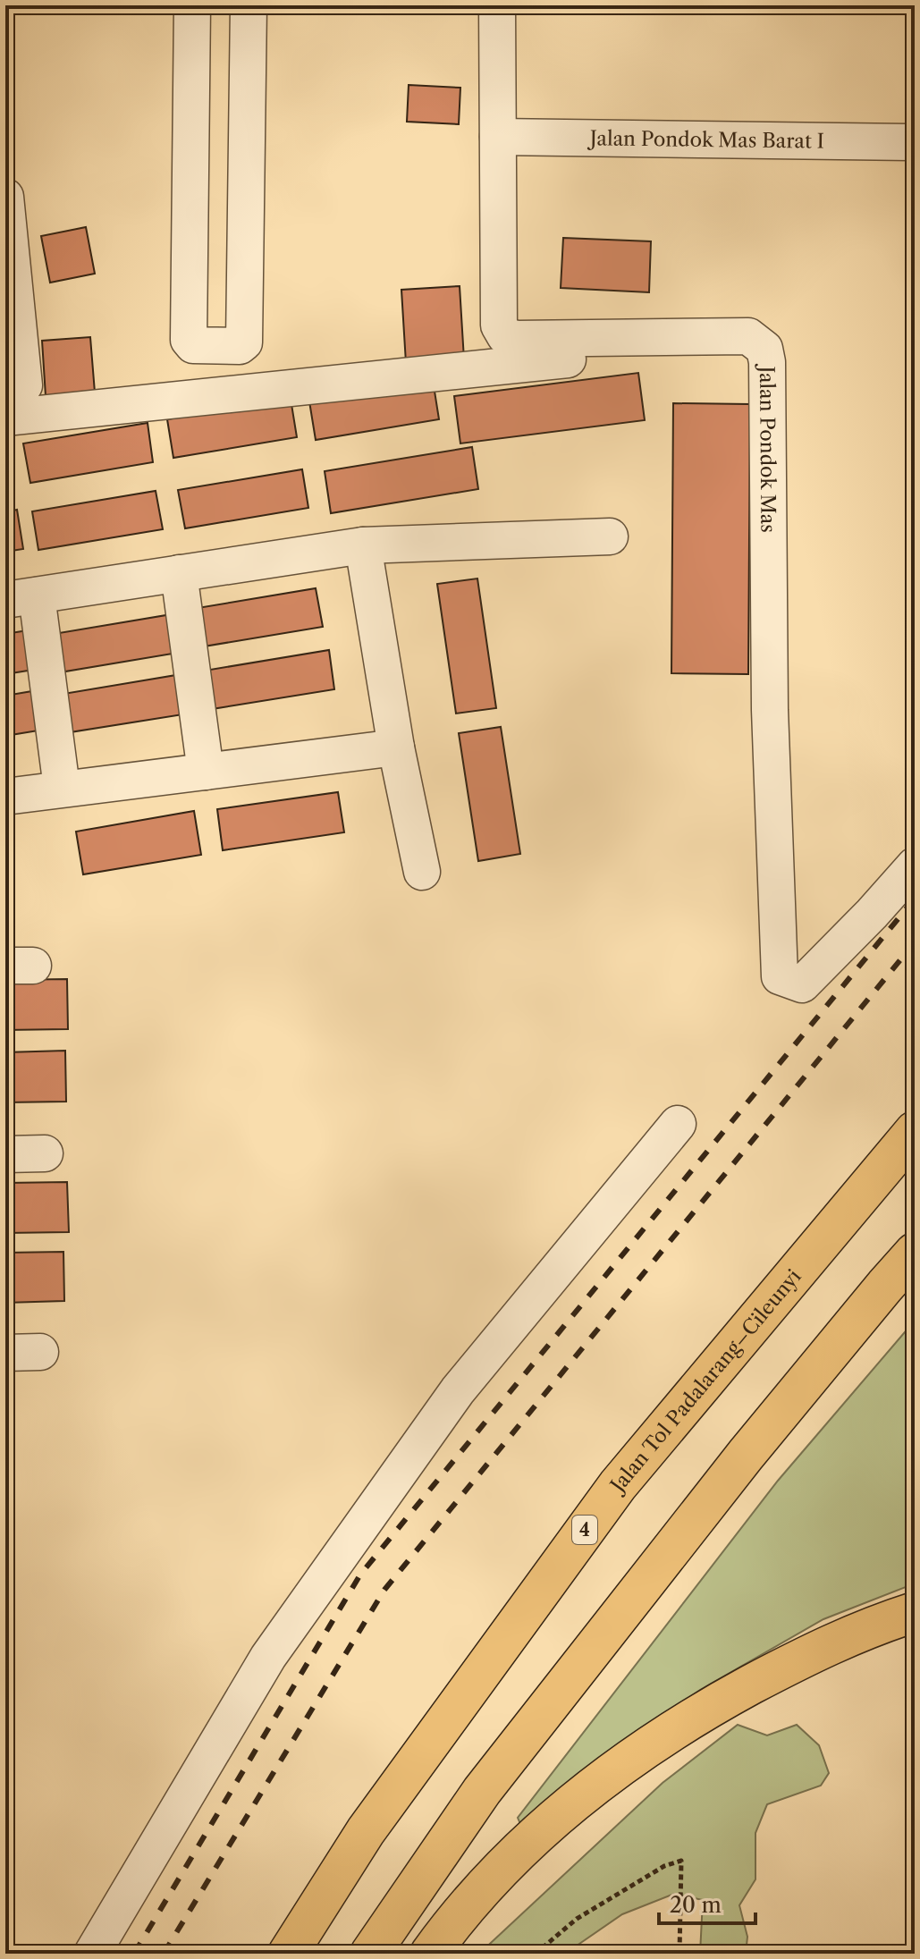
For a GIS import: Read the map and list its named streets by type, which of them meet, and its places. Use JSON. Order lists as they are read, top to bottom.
{
  "streets": {
    "highway": ["Jalan Tol Padalarang–Cileunyi", "4"],
    "street": ["Jalan Pondok Mas Barat I", "Jalan Pondok Mas"]
  },
  "crossings": [
    ["Jalan Pondok Mas Barat I", "Jalan Pondok Mas"]
  ],
  "scale_bar": "20 m"
}
